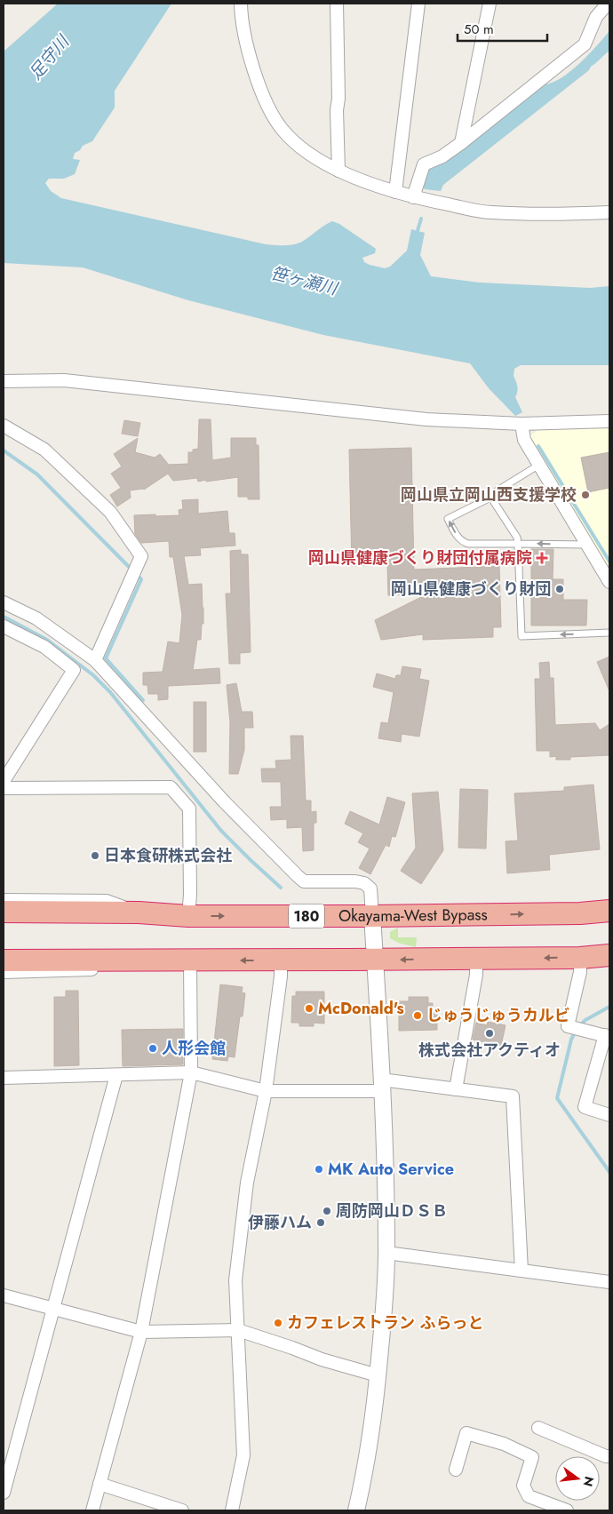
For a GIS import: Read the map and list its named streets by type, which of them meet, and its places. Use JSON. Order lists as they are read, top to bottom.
{
  "streets": {
    "highway": ["Okayama-West Bypass", "180"]
  },
  "water": ["足守川", "笹ヶ瀬川"],
  "places": {
    "other": [
      "岡山県立岡山西支援学校",
      "岡山県健康づくり財団",
      "日本食研株式会社",
      "McDonald's",
      "じゅうじゅうカルビ",
      "株式会社アクティオ",
      "人形会館",
      "MK Auto Service",
      "周防岡山ＤＳＢ",
      "伊藤ハム",
      "カフェレストラン ふらっと"
    ],
    "health": ["岡山県健康づくり財団付属病院"]
  },
  "scale_bar": "50 m",
  "north": "right"
}
